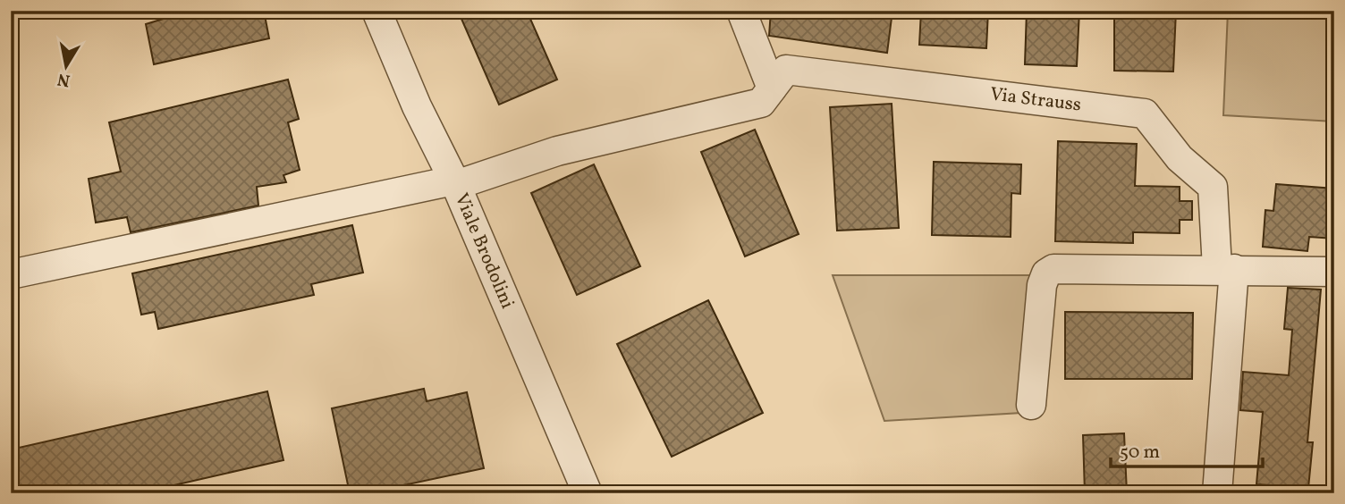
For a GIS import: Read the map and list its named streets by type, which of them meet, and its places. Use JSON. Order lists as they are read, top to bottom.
{
  "streets": {
    "street": ["Via Strauss", "Viale Brodolini"]
  },
  "scale_bar": "50 m",
  "north": "bottom"
}
